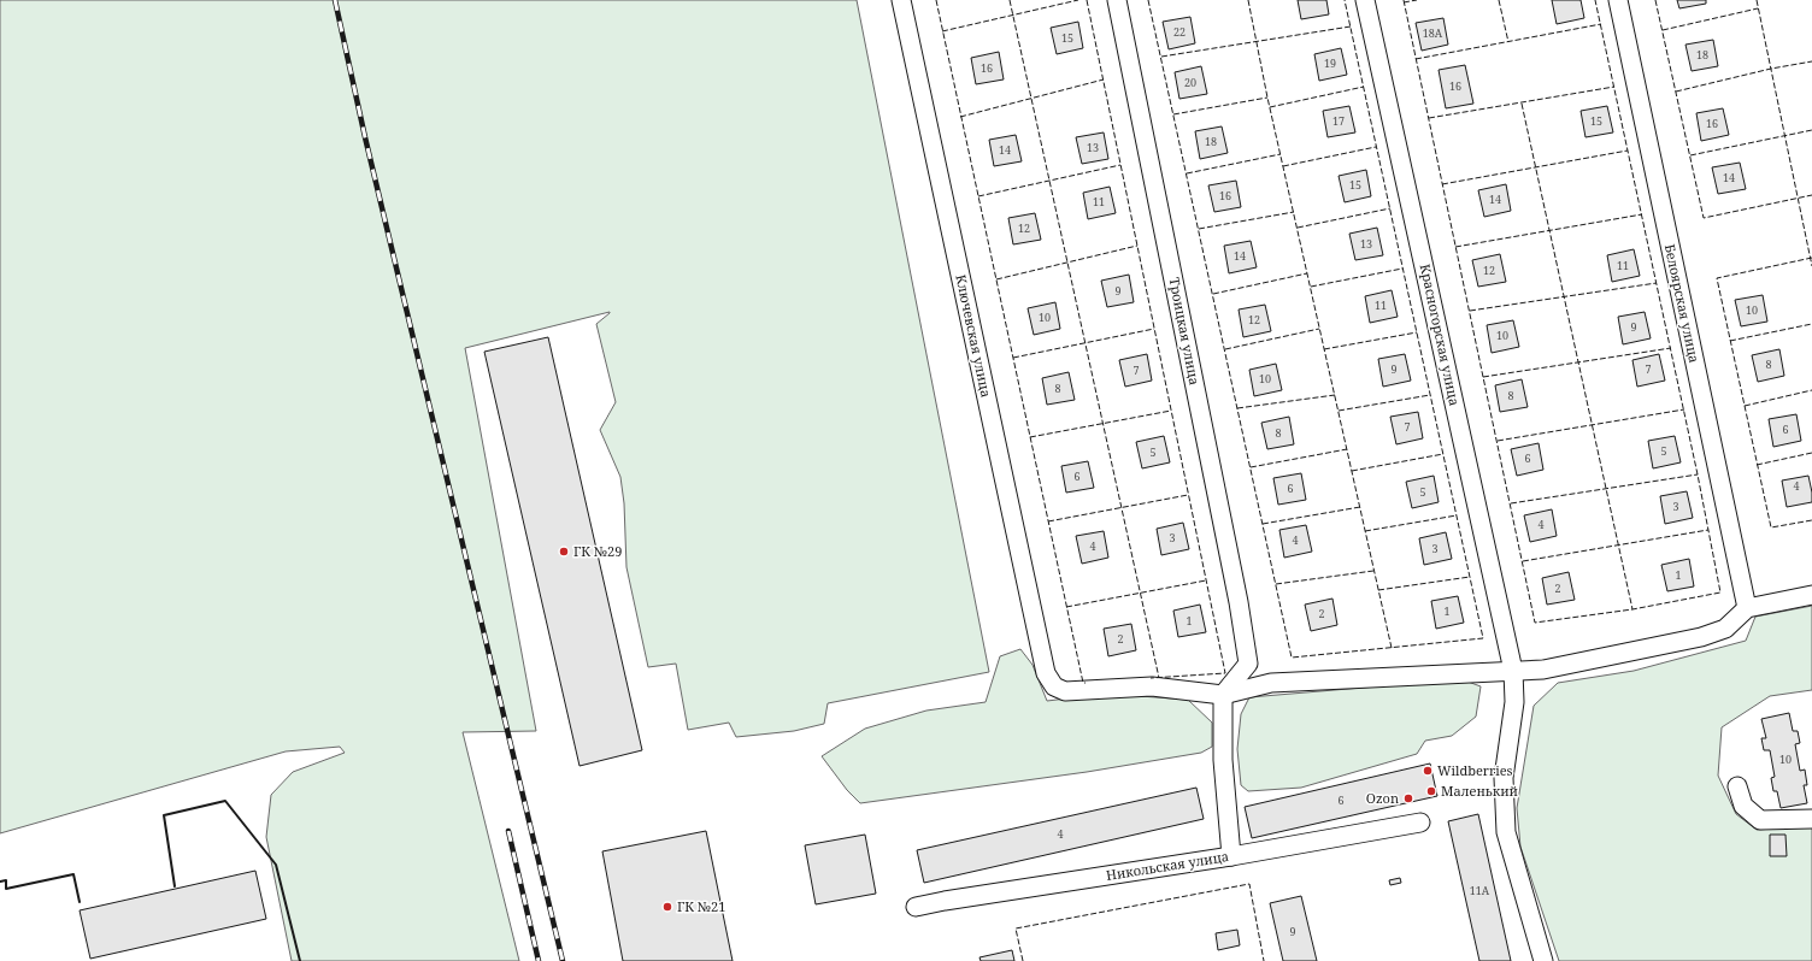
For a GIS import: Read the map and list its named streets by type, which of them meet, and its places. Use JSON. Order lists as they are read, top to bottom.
{
  "streets": {
    "street": [
      "Белоярская улица",
      "Троицкая улица",
      "Красногорская улица",
      "Ключевская улица",
      "Никольская улица"
    ]
  },
  "crossings": [
    ["Троицкая улица", "Ключевская улица"]
  ],
  "places": [
    "ГК №29",
    "Wildberries",
    "Маленький",
    "Ozon",
    "ГК №21"
  ],
  "house_numbers": [
    "22",
    "18А",
    "15",
    "18",
    "19",
    "16",
    "20",
    "16",
    "17",
    "15",
    "16",
    "18",
    "13",
    "14",
    "14",
    "15",
    "16",
    "14",
    "11",
    "12",
    "13",
    "14",
    "11",
    "12",
    "9",
    "11",
    "10",
    "10",
    "12",
    "9",
    "10",
    "8",
    "9",
    "7",
    "7",
    "10",
    "8",
    "8",
    "7",
    "6",
    "8",
    "5",
    "5",
    "6",
    "6",
    "4",
    "6",
    "5",
    "3",
    "4",
    "3",
    "4",
    "4",
    "3",
    "1",
    "2",
    "1",
    "2",
    "1",
    "2",
    "10",
    "6",
    "4",
    "11А",
    "9"
  ]
}
